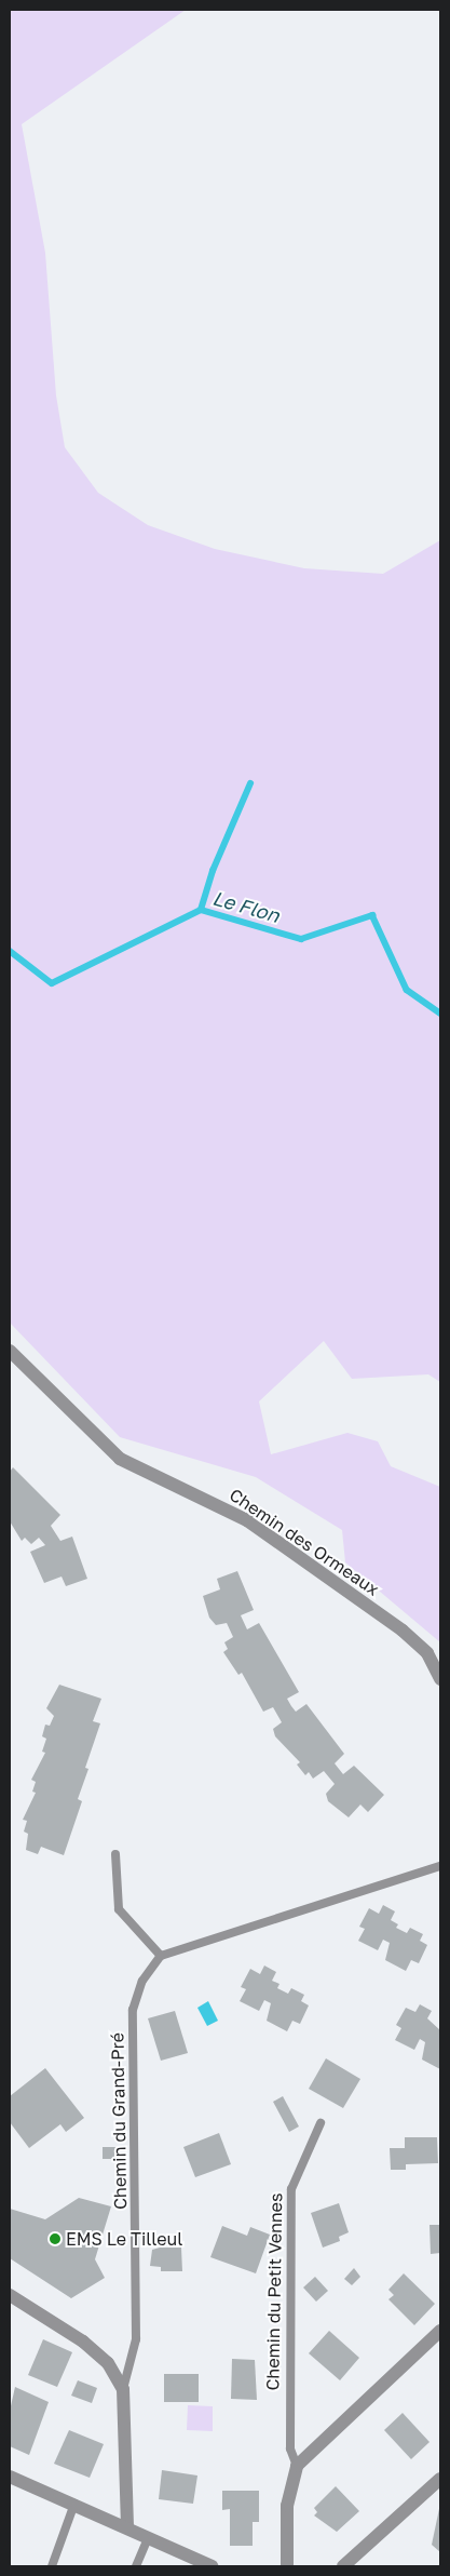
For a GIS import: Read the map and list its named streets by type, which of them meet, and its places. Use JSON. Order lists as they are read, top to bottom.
{
  "streets": {
    "street": ["Chemin des Ormeaux", "Chemin du Petit Vennes"],
    "lane": ["Chemin du Grand-Pré"]
  },
  "water": ["Le Flon"],
  "places": ["EMS Le Tilleul"]
}
